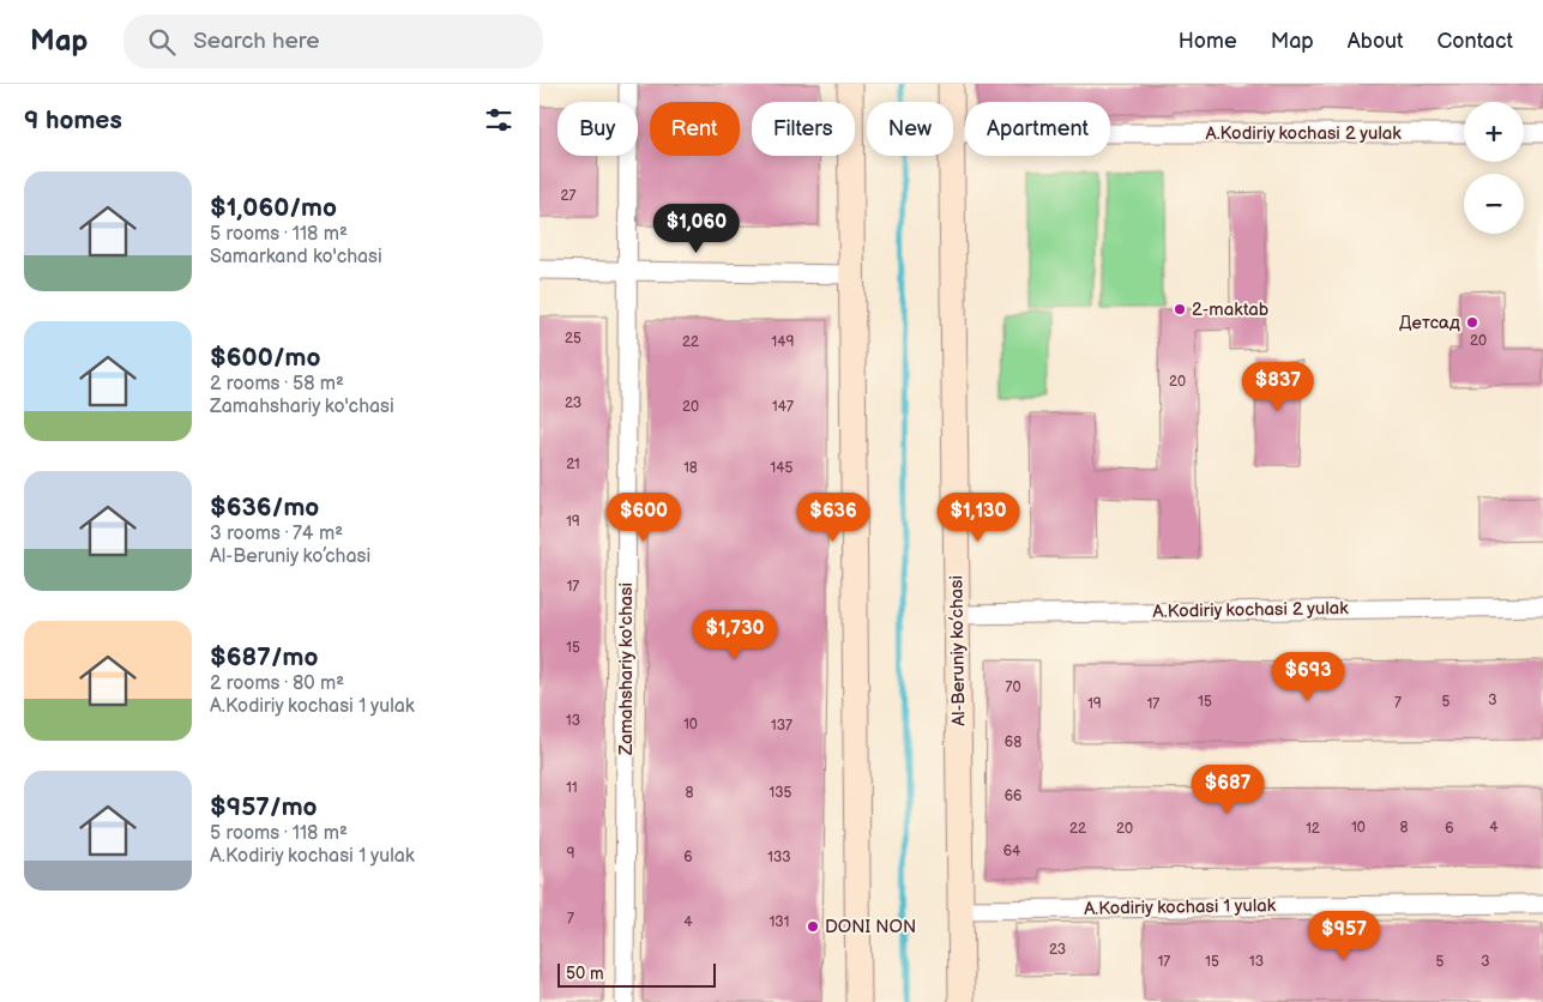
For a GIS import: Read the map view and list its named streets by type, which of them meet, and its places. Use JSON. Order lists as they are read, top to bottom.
{
  "streets": {
    "main road": ["Al-Beruniy ko’chasi"],
    "street": ["A.Kodiriy kochasi 2 yulak", "Zamahshariy ko'chasi", "A.Kodiriy kochasi 1 yulak"]
  },
  "crossings": [
    ["A.Kodiriy kochasi 2 yulak", "Al-Beruniy ko’chasi"],
    ["Al-Beruniy ko’chasi", "A.Kodiriy kochasi 1 yulak"]
  ],
  "places": ["2-maktab", "Детсад", "DONI NON"],
  "house_numbers": [
    "27",
    "25",
    "20",
    "22",
    "149",
    "20",
    "23",
    "20",
    "147",
    "21",
    "18",
    "145",
    "19",
    "17",
    "15",
    "70",
    "3",
    "15",
    "5",
    "7",
    "19",
    "17",
    "13",
    "10",
    "137",
    "68",
    "11",
    "8",
    "135",
    "66",
    "10",
    "8",
    "4",
    "22",
    "20",
    "12",
    "6",
    "64",
    "9",
    "6",
    "133",
    "7",
    "4",
    "131",
    "23",
    "17",
    "15",
    "13",
    "5",
    "3"
  ],
  "scale_bar": "50 m",
  "page": {
    "header": "Map",
    "search": "Search here",
    "nav": [
      "Home",
      "Map",
      "About",
      "Contact"
    ],
    "heading": "9 homes",
    "map_buttons": ["+", "−"],
    "chip": [
      "Buy",
      "Rent",
      "Filters",
      "New",
      "Apartment"
    ],
    "list": [
      {
        "name": "$1,060/mo",
        "note": "5 rooms · 118 m² · Samarkand ko'chasi"
      },
      {
        "name": "$600/mo",
        "note": "2 rooms · 58 m² · Zamahshariy ko'chasi"
      },
      {
        "name": "$636/mo",
        "note": "3 rooms · 74 m² · Al-Beruniy ko’chasi"
      },
      {
        "name": "$687/mo",
        "note": "2 rooms · 80 m² · A.Kodiriy kochasi 1 yulak"
      },
      {
        "name": "$957/mo",
        "note": "5 rooms · 118 m² · A.Kodiriy kochasi 1 yulak"
      }
    ],
    "price": [
      "$1,060",
      "$837",
      "$600",
      "$636",
      "$1,130",
      "$1,730",
      "$693",
      "$687",
      "$957"
    ],
    "scale": "50 m"
  }
}
